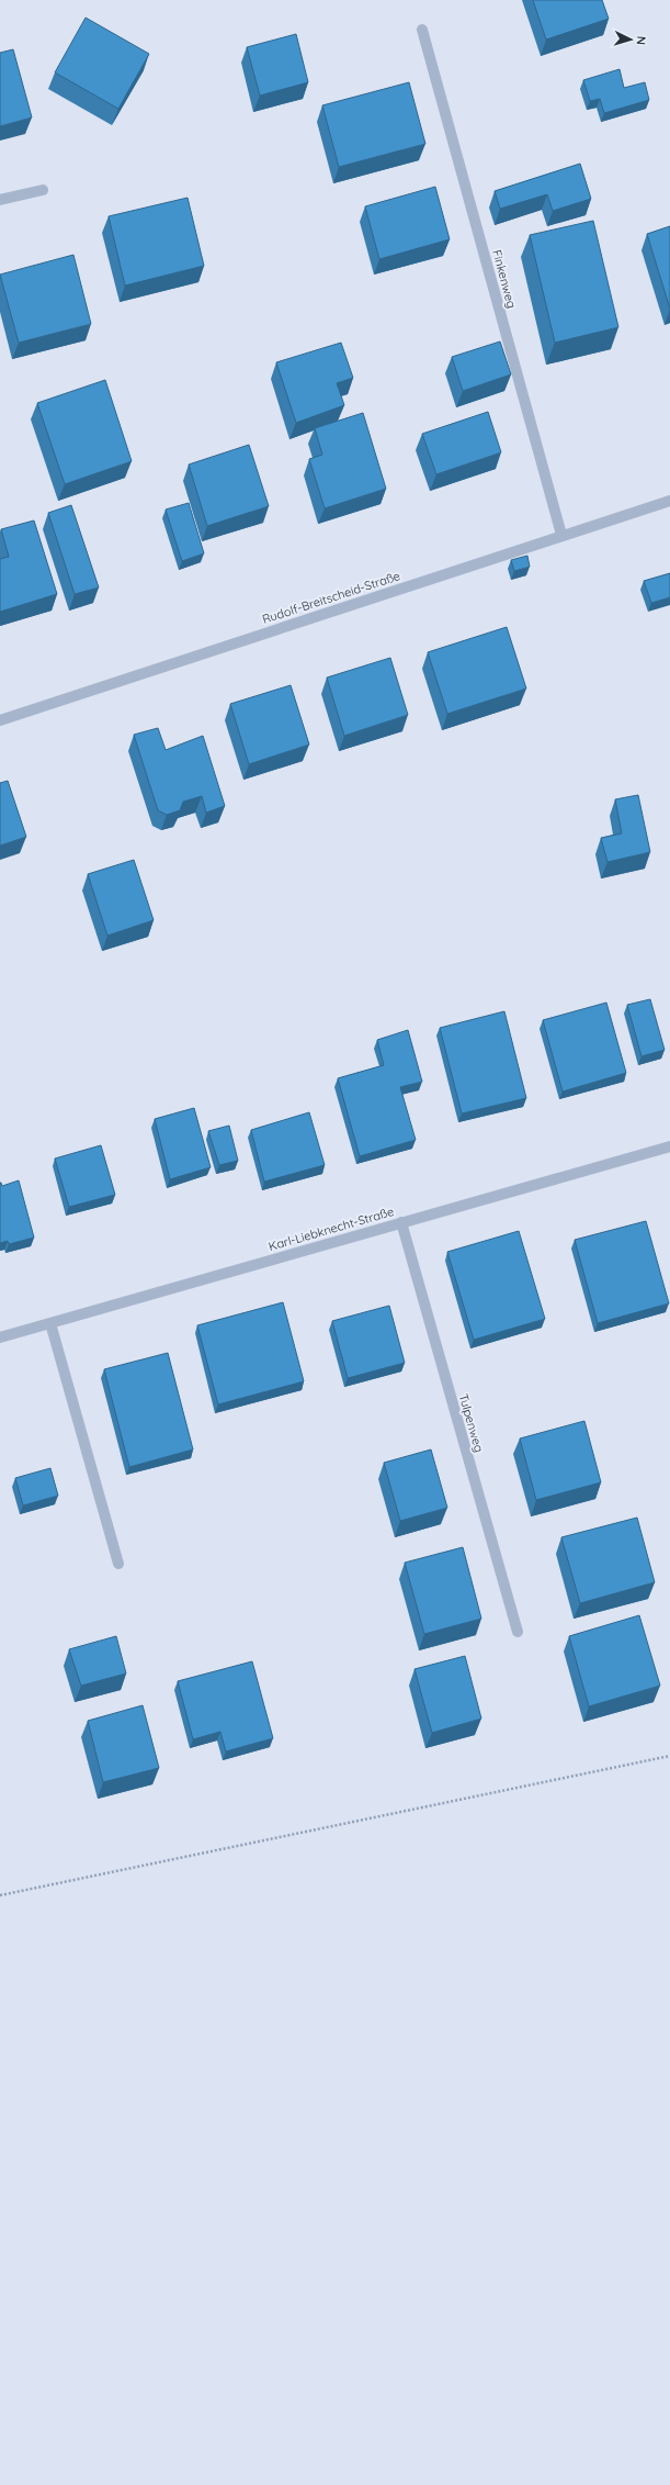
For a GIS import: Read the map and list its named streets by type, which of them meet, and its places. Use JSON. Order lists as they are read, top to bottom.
{
  "streets": {
    "street": [
      "Finkenweg",
      "Rudolf-Breitscheid-Straße",
      "Karl-Liebknecht-Straße",
      "Tulpenweg"
    ]
  },
  "crossings": [
    ["Finkenweg", "Rudolf-Breitscheid-Straße"],
    ["Karl-Liebknecht-Straße", "Tulpenweg"]
  ],
  "north": "right"
}
